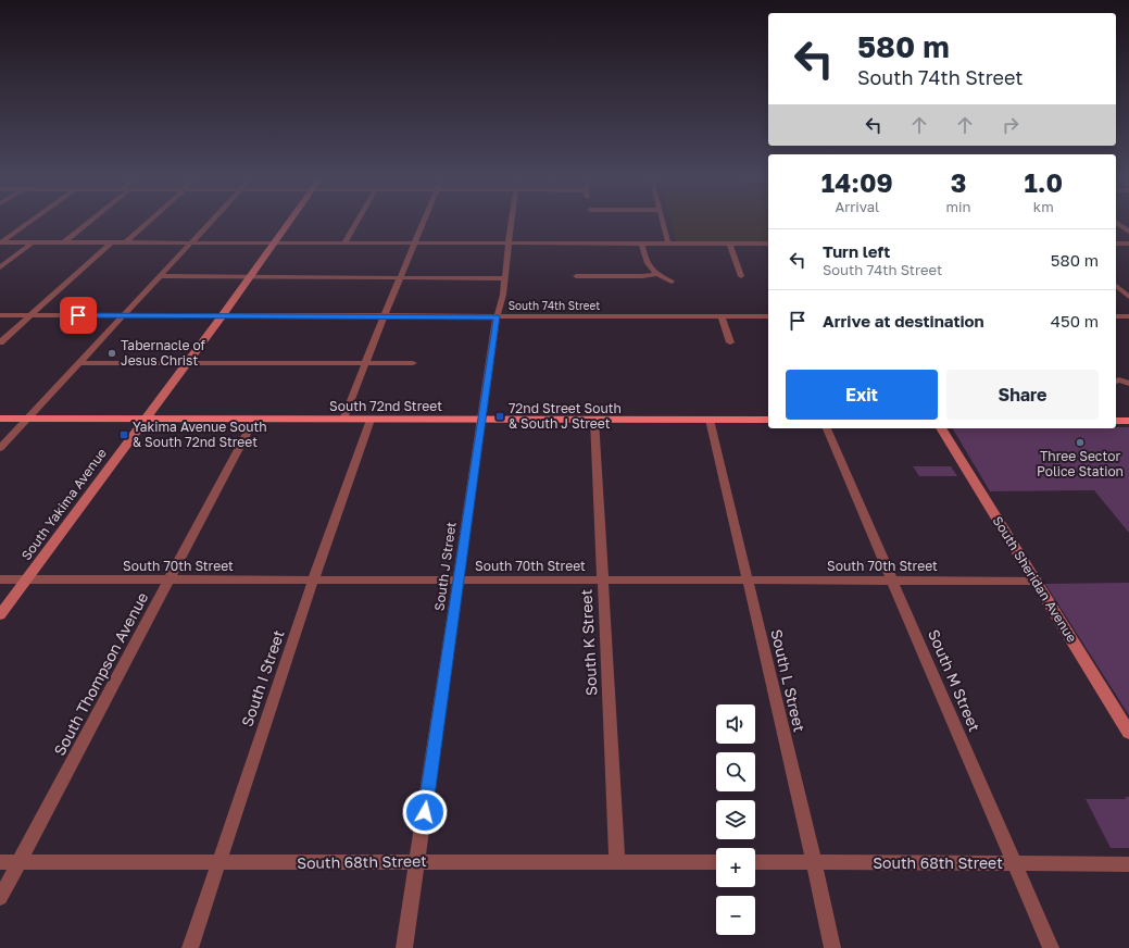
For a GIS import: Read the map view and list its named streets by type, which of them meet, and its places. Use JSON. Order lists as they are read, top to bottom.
{
  "streets": {
    "main road": ["South 72nd Street", "South Yakima Avenue", "South Sheridan Avenue"],
    "street": [
      "South 74th Street",
      "South 70th Street",
      "South J Street",
      "South K Street",
      "South Thompson Avenue",
      "South I Street",
      "South L Street",
      "South M Street",
      "South 68th Street"
    ]
  },
  "crossings": [
    ["South 74th Street", "South Yakima Avenue"],
    ["South 74th Street", "South J Street"],
    ["South 72nd Street", "South Yakima Avenue"],
    ["South 72nd Street", "South J Street"],
    ["South 72nd Street", "South K Street"],
    ["South 72nd Street", "South Thompson Avenue"],
    ["South 72nd Street", "South I Street"],
    ["South 72nd Street", "South L Street"],
    ["South Yakima Avenue", "South 70th Street"],
    ["South 70th Street", "South J Street"],
    ["South 70th Street", "South Sheridan Avenue"],
    ["South 70th Street", "South K Street"],
    ["South 70th Street", "South Thompson Avenue"],
    ["South 70th Street", "South I Street"],
    ["South 70th Street", "South L Street"],
    ["South 70th Street", "South M Street"],
    ["South J Street", "South 68th Street"],
    ["South K Street", "South 68th Street"],
    ["South Thompson Avenue", "South 68th Street"],
    ["South I Street", "South 68th Street"],
    ["South L Street", "South 68th Street"],
    ["South M Street", "South 68th Street"]
  ],
  "places": {
    "other": ["Tabernacle of Jesus Christ", "Three Sector Police Station"],
    "transit": ["72nd Street South & South J Street", "Yakima Avenue South & South 72nd Street"]
  },
  "page": {
    "turn": ["580 m", "South 74th Street"],
    "eta": [
      "14:09",
      "Arrival",
      "3",
      "min",
      "1.0",
      "km"
    ],
    "list": [
      {
        "name": "Turn left",
        "note": "South 74th Street",
        "value": "580 m"
      },
      {
        "name": "Arrive at destination",
        "value": "450 m"
      }
    ],
    "buttons": ["Exit", "Share"],
    "map_buttons": ["+", "−"]
  }
}
